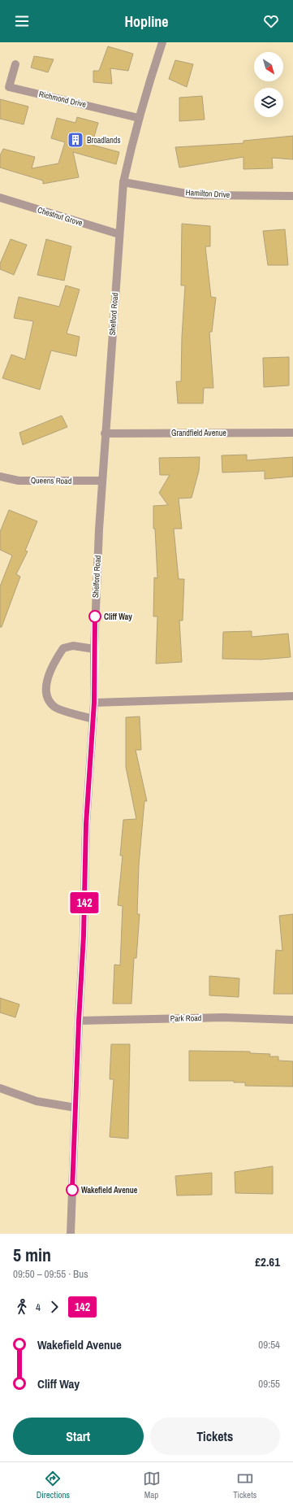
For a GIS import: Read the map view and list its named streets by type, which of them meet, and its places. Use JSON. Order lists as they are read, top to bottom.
{
  "streets": {
    "street": [
      "Richmond Drive",
      "Hamilton Drive",
      "Chestnut Grove",
      "Shelford Road",
      "Grandfield Avenue",
      "Queens Road",
      "Park Road"
    ]
  },
  "crossings": [
    ["Richmond Drive", "Shelford Road"],
    ["Hamilton Drive", "Shelford Road"],
    ["Chestnut Grove", "Shelford Road"],
    ["Shelford Road", "Grandfield Avenue"],
    ["Shelford Road", "Queens Road"],
    ["Shelford Road", "Park Road"]
  ],
  "places": {
    "building": ["Broadlands"],
    "other": ["Cliff Way", "Wakefield Avenue"]
  },
  "lines": ["bus line 142"],
  "north": "bottom right",
  "page": {
    "header": "Hopline",
    "on_map": "142",
    "heading": ["5 min", "09:50 – 09:55 · Bus", "£2.61"],
    "legs": ["4", "142"],
    "list": [
      {
        "name": "Wakefield Avenue",
        "value": "09:54"
      },
      {
        "name": "Cliff Way",
        "value": "09:55"
      }
    ],
    "buttons": ["Start", "Tickets"],
    "tabs": ["Directions", "Map", "Tickets"]
  }
}
